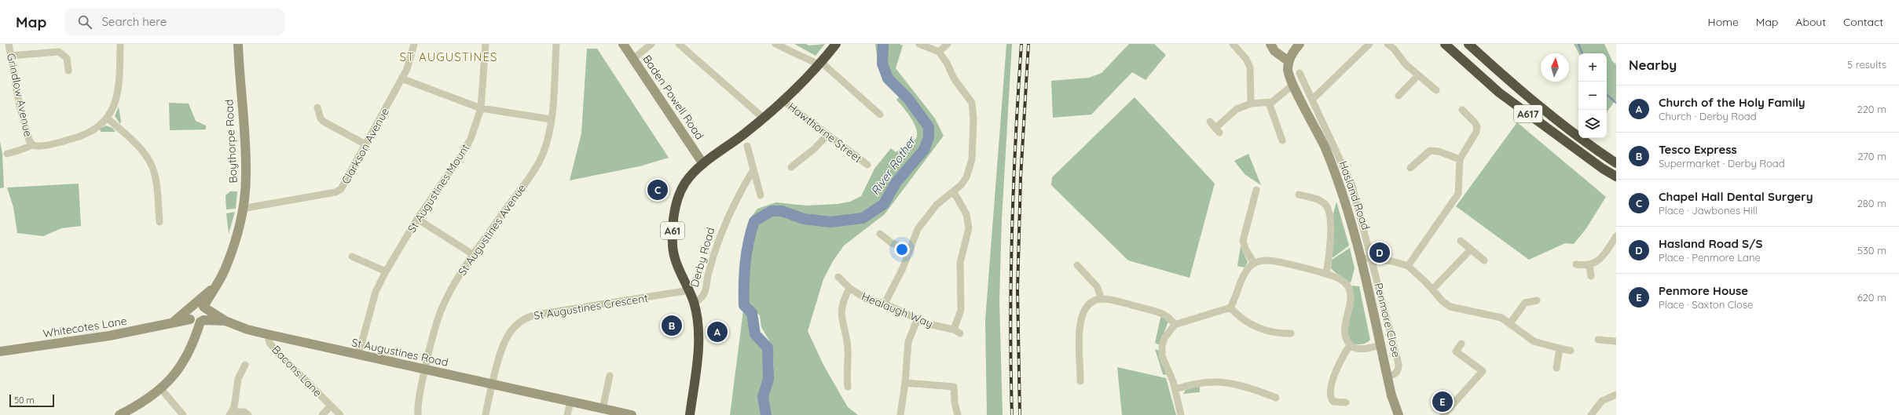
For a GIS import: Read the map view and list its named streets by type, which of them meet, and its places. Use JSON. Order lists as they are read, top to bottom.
{
  "streets": {
    "highway": ["A617", "A61", "Derby Road"],
    "street": [
      "Grindlow Avenue",
      "Baden Powell Road",
      "Hawthorne Street",
      "Boythorpe Road",
      "Clarkson Avenue",
      "St Augustines Mount",
      "Hasland Road",
      "St Augustines Avenue",
      "St Augustines Crescent",
      "Healaugh Way",
      "Penmore Close",
      "Whitecotes Lane",
      "St Augustines Road",
      "Bacons Lane"
    ]
  },
  "crossings": [
    ["Baden Powell Road", "A61"],
    ["Hawthorne Street", "A61"],
    ["Boythorpe Road", "Clarkson Avenue"],
    ["Boythorpe Road", "Whitecotes Lane"],
    ["Boythorpe Road", "St Augustines Road"],
    ["St Augustines Mount", "St Augustines Road"],
    ["Hasland Road", "Penmore Close"],
    ["St Augustines Avenue", "St Augustines Road"],
    ["A61", "Derby Road"],
    ["A61", "St Augustines Crescent"],
    ["St Augustines Crescent", "St Augustines Road"],
    ["Whitecotes Lane", "St Augustines Road"],
    ["St Augustines Road", "Bacons Lane"]
  ],
  "districts": ["ST AUGUSTINES"],
  "water": ["River Rother"],
  "scale_bar": "50 m",
  "north": "top",
  "page": {
    "header": "Map",
    "search": "Search here",
    "nav": [
      "Home",
      "Map",
      "About",
      "Contact"
    ],
    "heading": ["Nearby", "5 results"],
    "map_buttons": ["+", "−"],
    "list": [
      {
        "mark": "A",
        "name": "Church of the Holy Family",
        "note": "Church · Derby Road",
        "value": "220 m"
      },
      {
        "mark": "B",
        "name": "Tesco Express",
        "note": "Supermarket · Derby Road",
        "value": "270 m"
      },
      {
        "mark": "C",
        "name": "Chapel Hall Dental Surgery",
        "note": "Place · Jawbones Hill",
        "value": "280 m"
      },
      {
        "mark": "D",
        "name": "Hasland Road S/S",
        "note": "Place · Penmore Lane",
        "value": "530 m"
      },
      {
        "mark": "E",
        "name": "Penmore House",
        "note": "Place · Saxton Close",
        "value": "620 m"
      }
    ],
    "pins": [
      "C",
      "D",
      "B",
      "A",
      "E"
    ],
    "scale": "50 m"
  }
}
